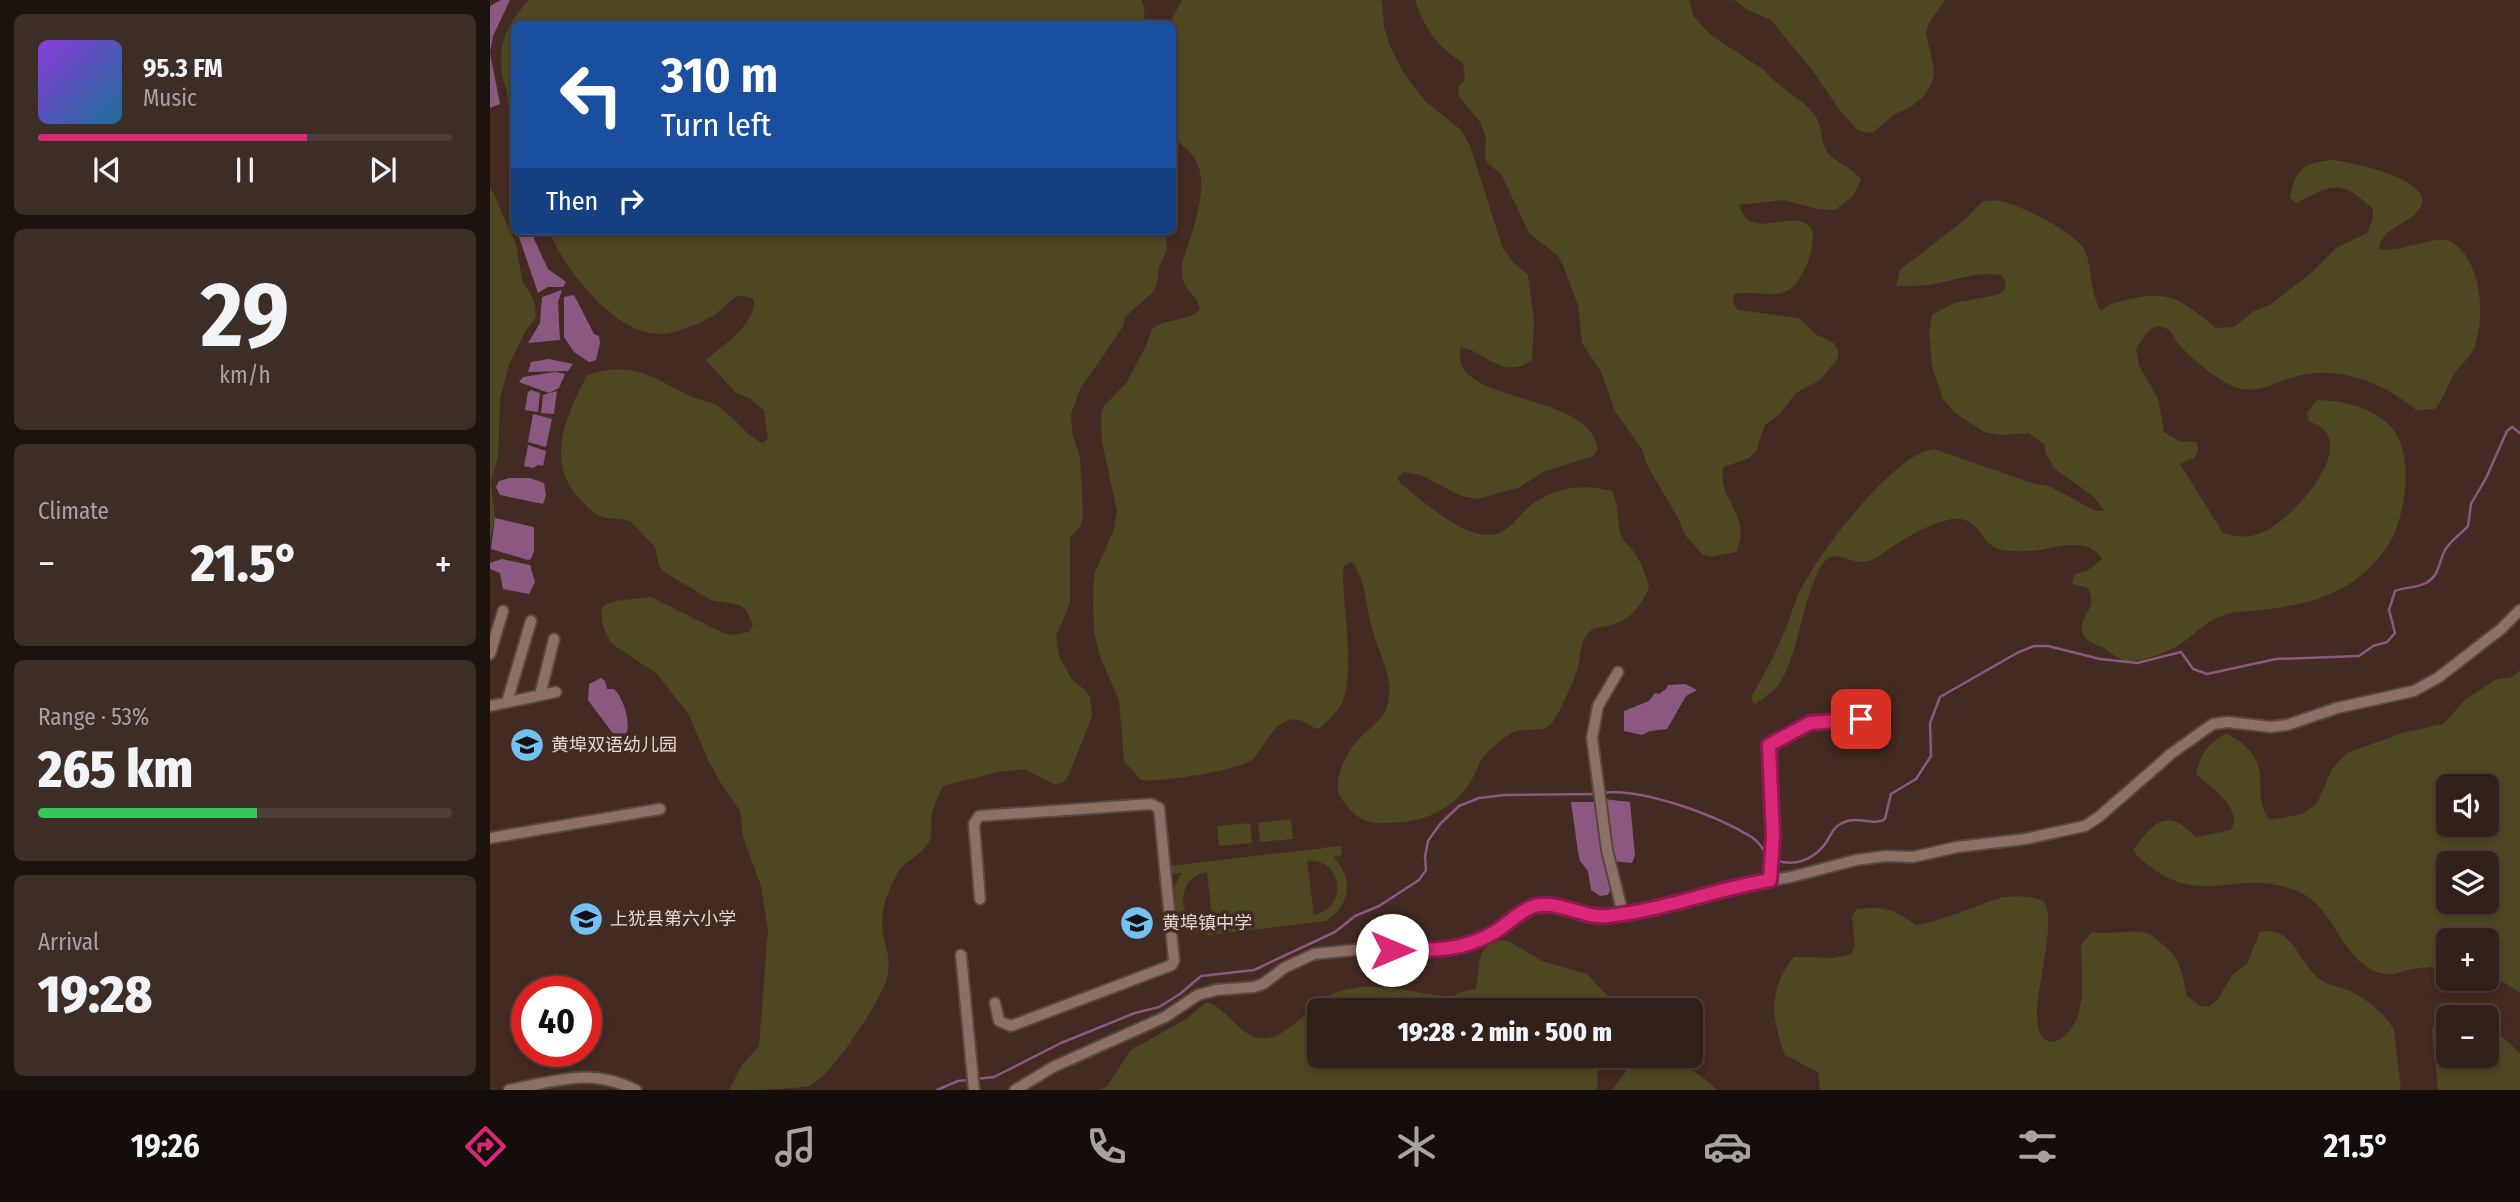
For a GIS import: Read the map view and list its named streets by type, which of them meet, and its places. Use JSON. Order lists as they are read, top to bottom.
{
  "places": {
    "school or university": ["黄埠双语幼儿园", "上犹县第六小学", "黄埠镇中学"]
  },
  "page": {
    "turn": ["310 m", "Turn left"],
    "song": ["95.3 FM", "Music"],
    "then": "Then",
    "tile": [
      ["29", "km/h"],
      "Climate",
      ["Range · 53%", "265 km"],
      ["Arrival", "19:28"]
    ],
    "heat": ["−", "21.5°", "+"],
    "map_buttons": ["+", "−"],
    "limit": "40",
    "trip": "19:28 · 2 min · 500 m",
    "tabs": ["19:26", "21.5°"]
  }
}
